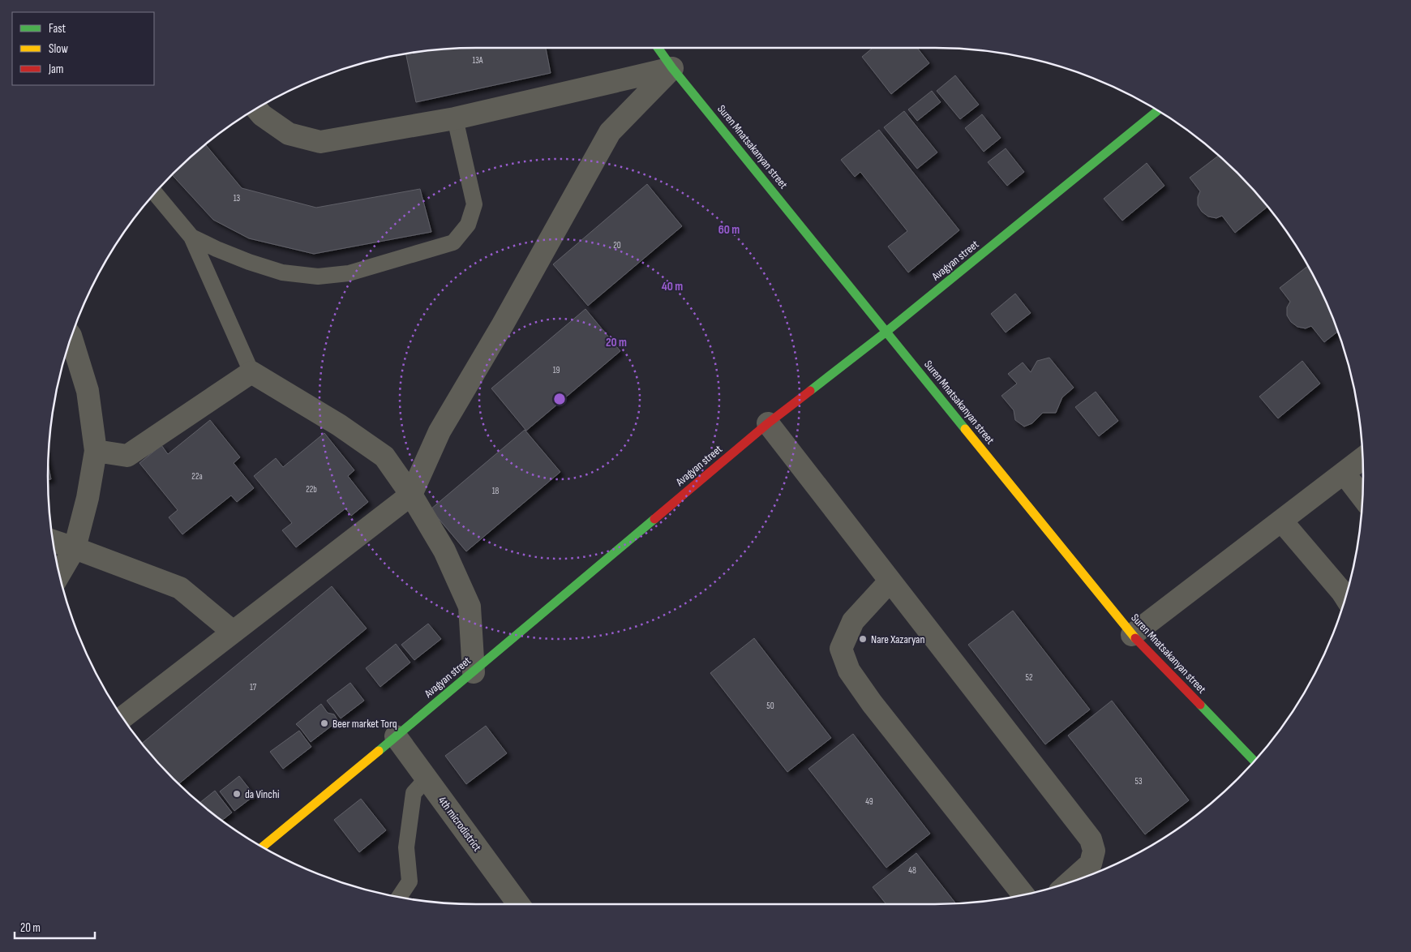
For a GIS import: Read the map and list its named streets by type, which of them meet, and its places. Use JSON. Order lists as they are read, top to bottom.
{
  "streets": {
    "street": ["Suren Mnatsakanyan street", "Avagyan street", "4th microdistrict"]
  },
  "crossings": [
    ["Suren Mnatsakanyan street", "Avagyan street"],
    ["Avagyan street", "4th microdistrict"]
  ],
  "places": ["Nare Xazaryan", "Beer market Torq", "da Vinchi"],
  "house_numbers": [
    "13A",
    "13",
    "20",
    "19",
    "22a",
    "22b",
    "18",
    "52",
    "17",
    "50",
    "53",
    "49",
    "48"
  ],
  "legend": ["Fast", "Slow", "Jam"],
  "scale_bar": "20 m",
  "rings": ["60 m", "40 m", "20 m"]
}
